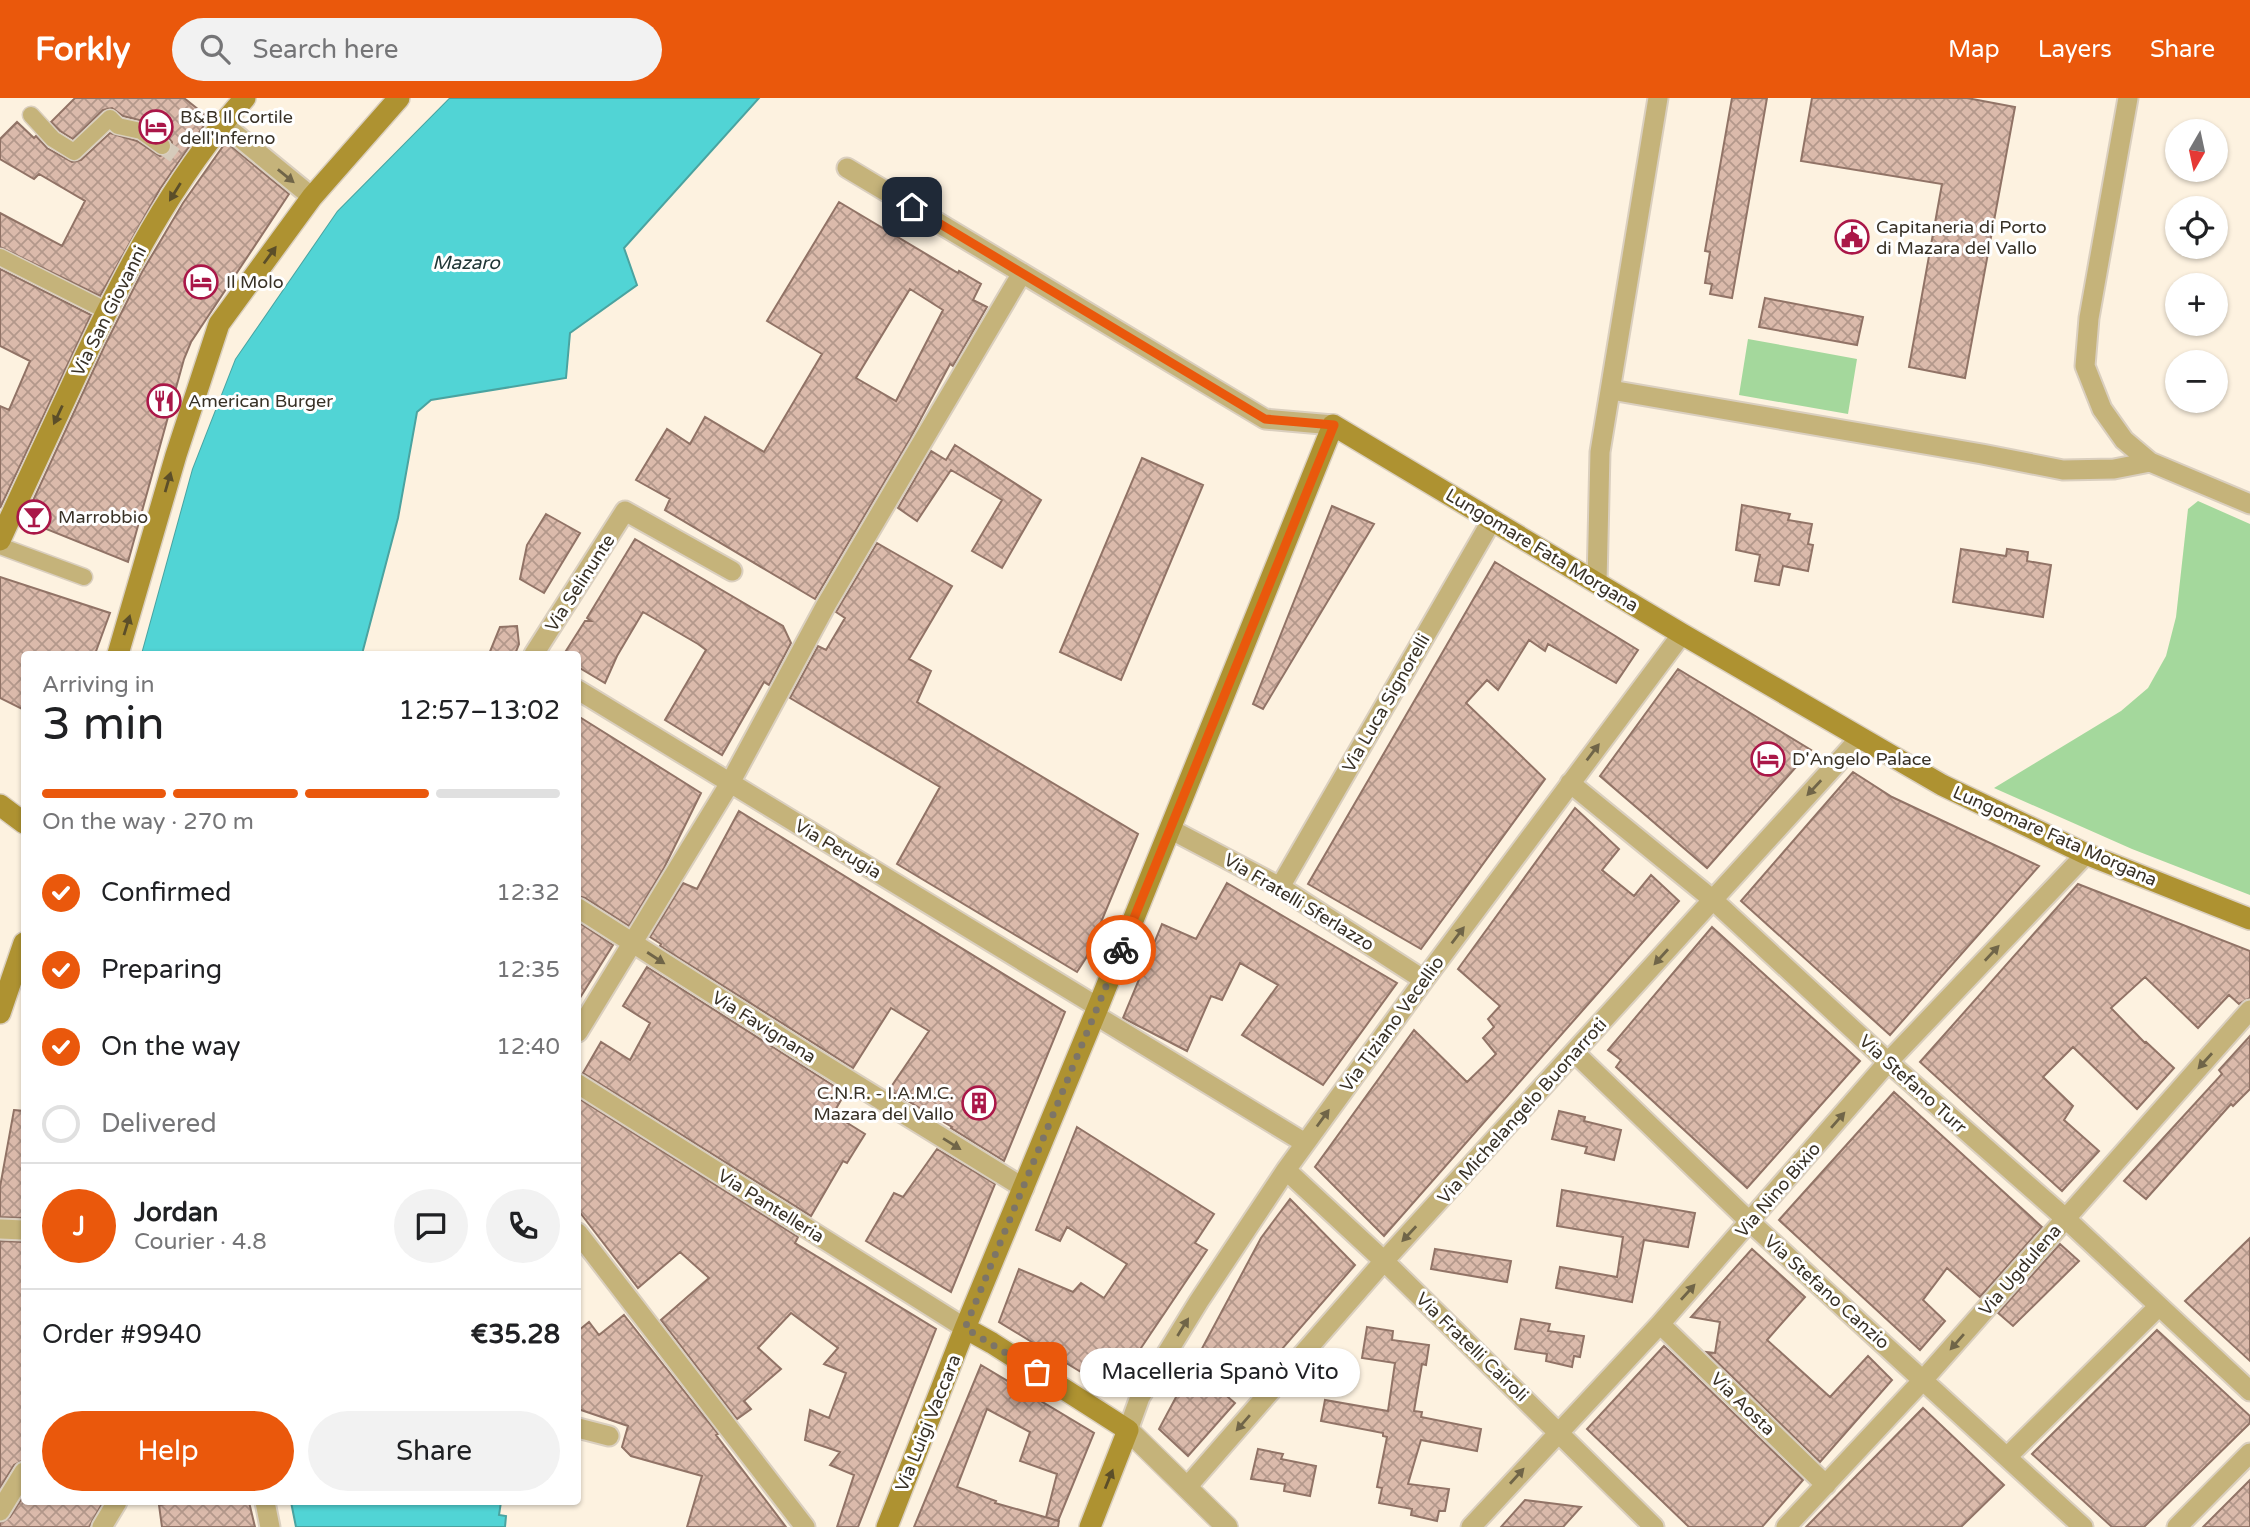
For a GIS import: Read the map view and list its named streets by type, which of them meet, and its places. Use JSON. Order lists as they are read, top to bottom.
{
  "streets": {
    "main road": ["Via San Giovanni", "Lungomare Fata Morgana", "Via Luigi Vaccara"],
    "street": [
      "Via Selinunte",
      "Via Luca Signorelli",
      "Via Perugia",
      "Via Fratelli Sferlazzo",
      "Via Tiziano Vecellio",
      "Via Favignana",
      "Via Stefano Turr",
      "Via Michelangelo Buonarroti",
      "Via Nino Bixio",
      "Via Pantelleria",
      "Via Ugdulena",
      "Via Stefano Canzio",
      "Via Fratelli Cairoli",
      "Via Aosta"
    ]
  },
  "crossings": [
    ["Lungomare Fata Morgana", "Via Luca Signorelli"],
    ["Lungomare Fata Morgana", "Via Tiziano Vecellio"],
    ["Lungomare Fata Morgana", "Via Michelangelo Buonarroti"],
    ["Lungomare Fata Morgana", "Via Nino Bixio"],
    ["Lungomare Fata Morgana", "Via Luigi Vaccara"],
    ["Via Luca Signorelli", "Via Fratelli Sferlazzo"],
    ["Via Perugia", "Via Tiziano Vecellio"],
    ["Via Perugia", "Via Luigi Vaccara"],
    ["Via Fratelli Sferlazzo", "Via Tiziano Vecellio"],
    ["Via Fratelli Sferlazzo", "Via Luigi Vaccara"],
    ["Via Tiziano Vecellio", "Via Stefano Turr"],
    ["Via Tiziano Vecellio", "Via Fratelli Cairoli"],
    ["Via Favignana", "Via Luigi Vaccara"],
    ["Via Stefano Turr", "Via Michelangelo Buonarroti"],
    ["Via Stefano Turr", "Via Nino Bixio"],
    ["Via Stefano Turr", "Via Ugdulena"],
    ["Via Michelangelo Buonarroti", "Via Stefano Canzio"],
    ["Via Michelangelo Buonarroti", "Via Fratelli Cairoli"],
    ["Via Nino Bixio", "Via Stefano Canzio"],
    ["Via Nino Bixio", "Via Fratelli Cairoli"],
    ["Via Nino Bixio", "Via Aosta"],
    ["Via Pantelleria", "Via Luigi Vaccara"],
    ["Via Ugdulena", "Via Stefano Canzio"],
    ["Via Ugdulena", "Via Aosta"]
  ],
  "one_way": [
    "Via Tiziano Vecellio",
    "Via Favignana",
    "Via Michelangelo Buonarroti",
    "Via Nino Bixio"
  ],
  "water": ["Mazaro"],
  "places": {
    "hotel": ["B&B Il Cortile dell'Inferno", "Il Molo", "D'Angelo Palace"],
    "public building": ["Capitaneria di Porto di Mazara del Vallo"],
    "restaurant": ["American Burger"],
    "bar": ["Marrobbio"],
    "building": ["C.N.R. - I.A.M.C. Mazara del Vallo"],
    "other": ["Macelleria Spanò Vito"]
  },
  "north": "bottom",
  "page": {
    "header": "Forkly",
    "search": "Search here",
    "nav": ["Map", "Layers", "Share"],
    "map_buttons": ["+", "−"],
    "heading": ["3 min", "Arriving in", "12:57–13:02"],
    "panel": [
      "Jordan",
      "Courier · 4.8",
      "Order #9940",
      "€35.28"
    ],
    "bar": "On the way · 270 m",
    "list": [
      ["Confirmed", "12:32"],
      ["Preparing", "12:35"],
      ["On the way", "12:40"],
      "Delivered"
    ],
    "round": "J",
    "bubble": "Macelleria Spanò Vito",
    "buttons": ["Help", "Share"]
  }
}
